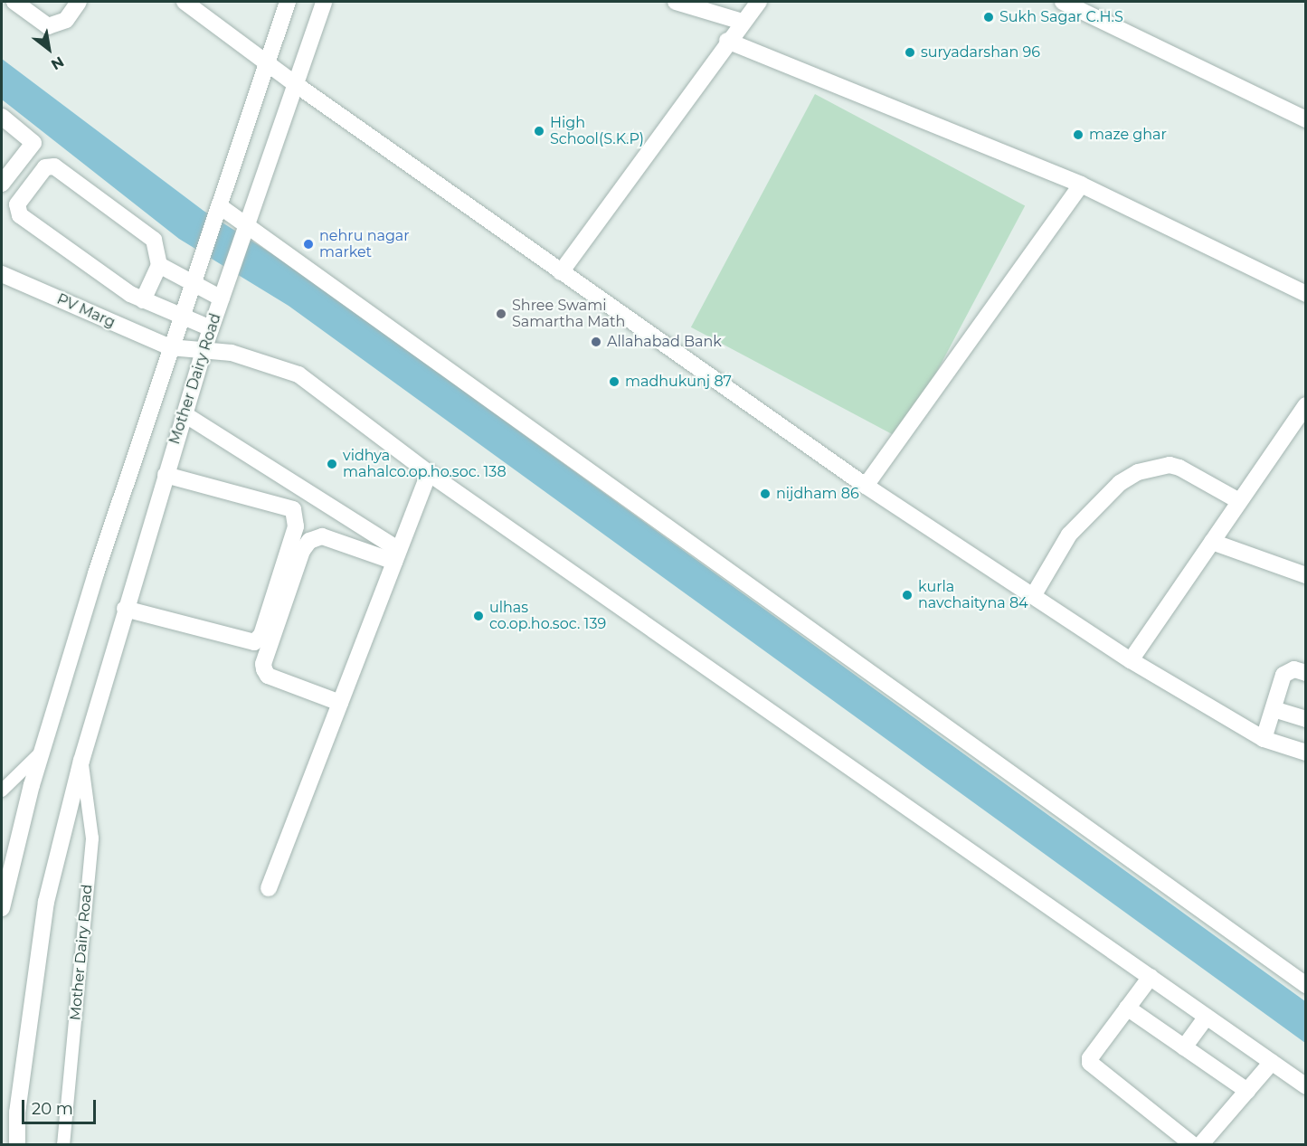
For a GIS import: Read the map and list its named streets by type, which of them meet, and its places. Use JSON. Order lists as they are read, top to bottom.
{
  "streets": {
    "street": ["PV Marg", "Mother Dairy Road"]
  },
  "crossings": [
    ["PV Marg", "Mother Dairy Road"]
  ],
  "places": [
    "Sukh Sagar C.H.S",
    "suryadarshan 96",
    "High School(S.K.P)",
    "maze ghar",
    "nehru nagar market",
    "Shree Swami Samartha Math",
    "Allahabad Bank",
    "madhukunj 87",
    "vidhya mahalco.op.ho.soc. 138",
    "nijdham 86",
    "kurla navchaityna 84",
    "ulhas co.op.ho.soc. 139"
  ],
  "scale_bar": "20 m",
  "north": "bottom right"
}
